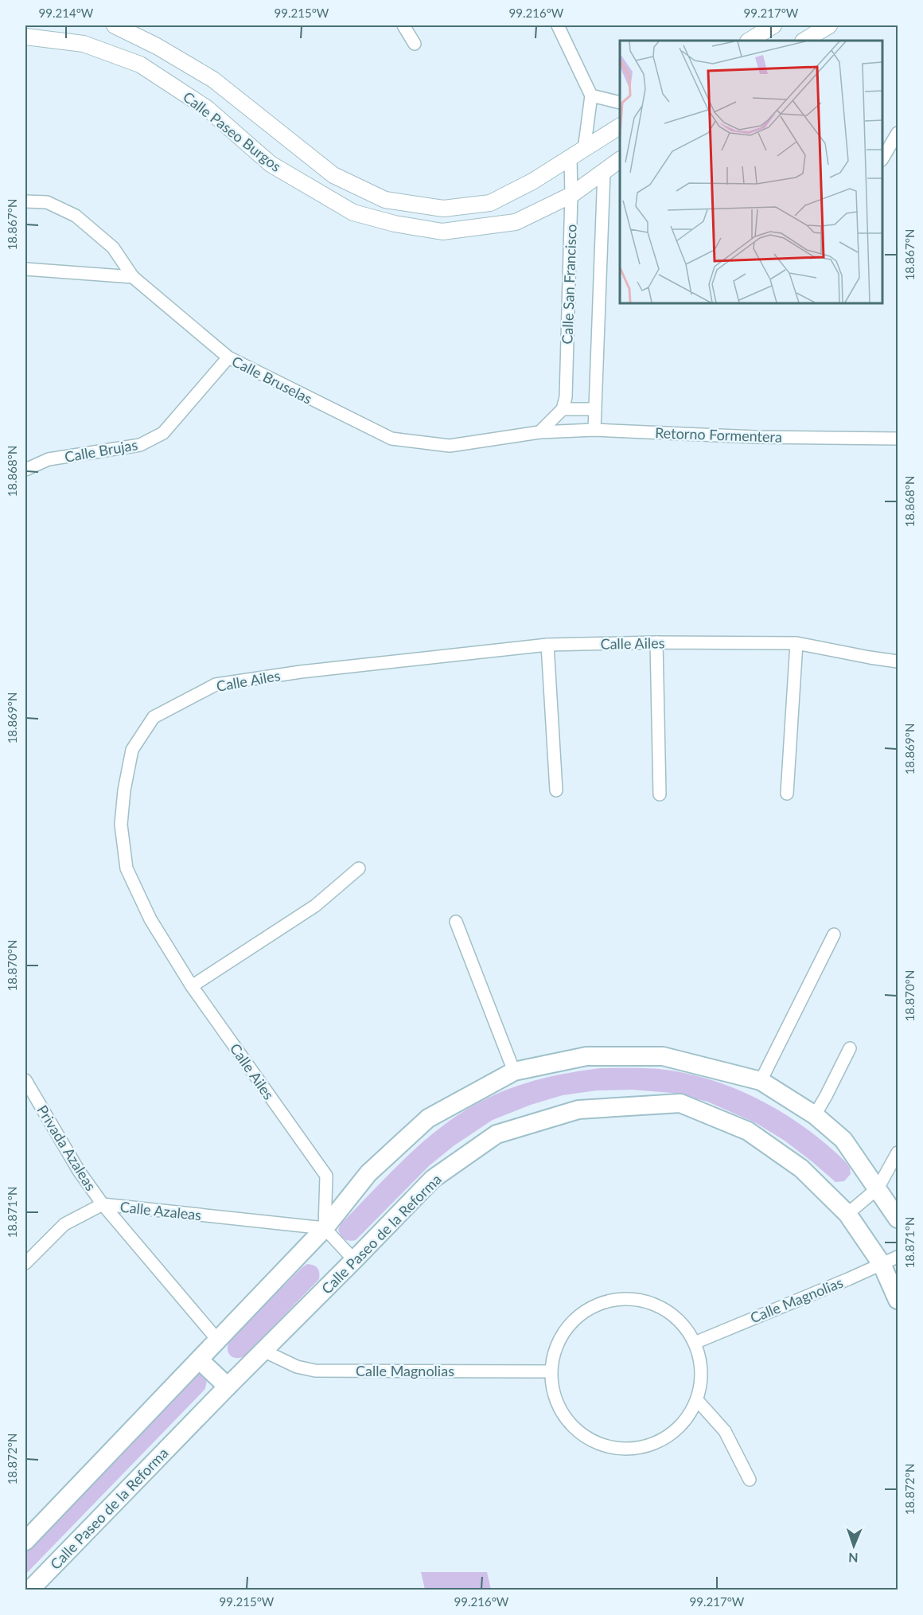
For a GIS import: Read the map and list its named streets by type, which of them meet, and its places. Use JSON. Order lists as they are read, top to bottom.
{
  "streets": {
    "main road": ["Calle Paseo de la Reforma"],
    "street": [
      "Calle Paseo Burgos",
      "Calle San Francisco",
      "Calle Bruselas",
      "Retorno Formentera",
      "Calle Brujas",
      "Calle Ailes",
      "Privada Azaleas",
      "Calle Azaleas",
      "Calle Magnolias"
    ]
  },
  "crossings": [
    ["Calle Paseo Burgos", "Calle San Francisco"],
    ["Calle Bruselas", "Retorno Formentera"],
    ["Calle Bruselas", "Calle Brujas"],
    ["Calle Ailes", "Calle Azaleas"],
    ["Privada Azaleas", "Calle Azaleas"],
    ["Calle Paseo de la Reforma", "Calle Magnolias"]
  ],
  "north": "bottom",
  "coordinates": [
    "99.214°W",
    "99.215°W",
    "99.216°W",
    "99.217°W",
    "18.867°N",
    "18.868°N",
    "18.869°N",
    "18.870°N",
    "18.871°N",
    "18.872°N"
  ]
}
